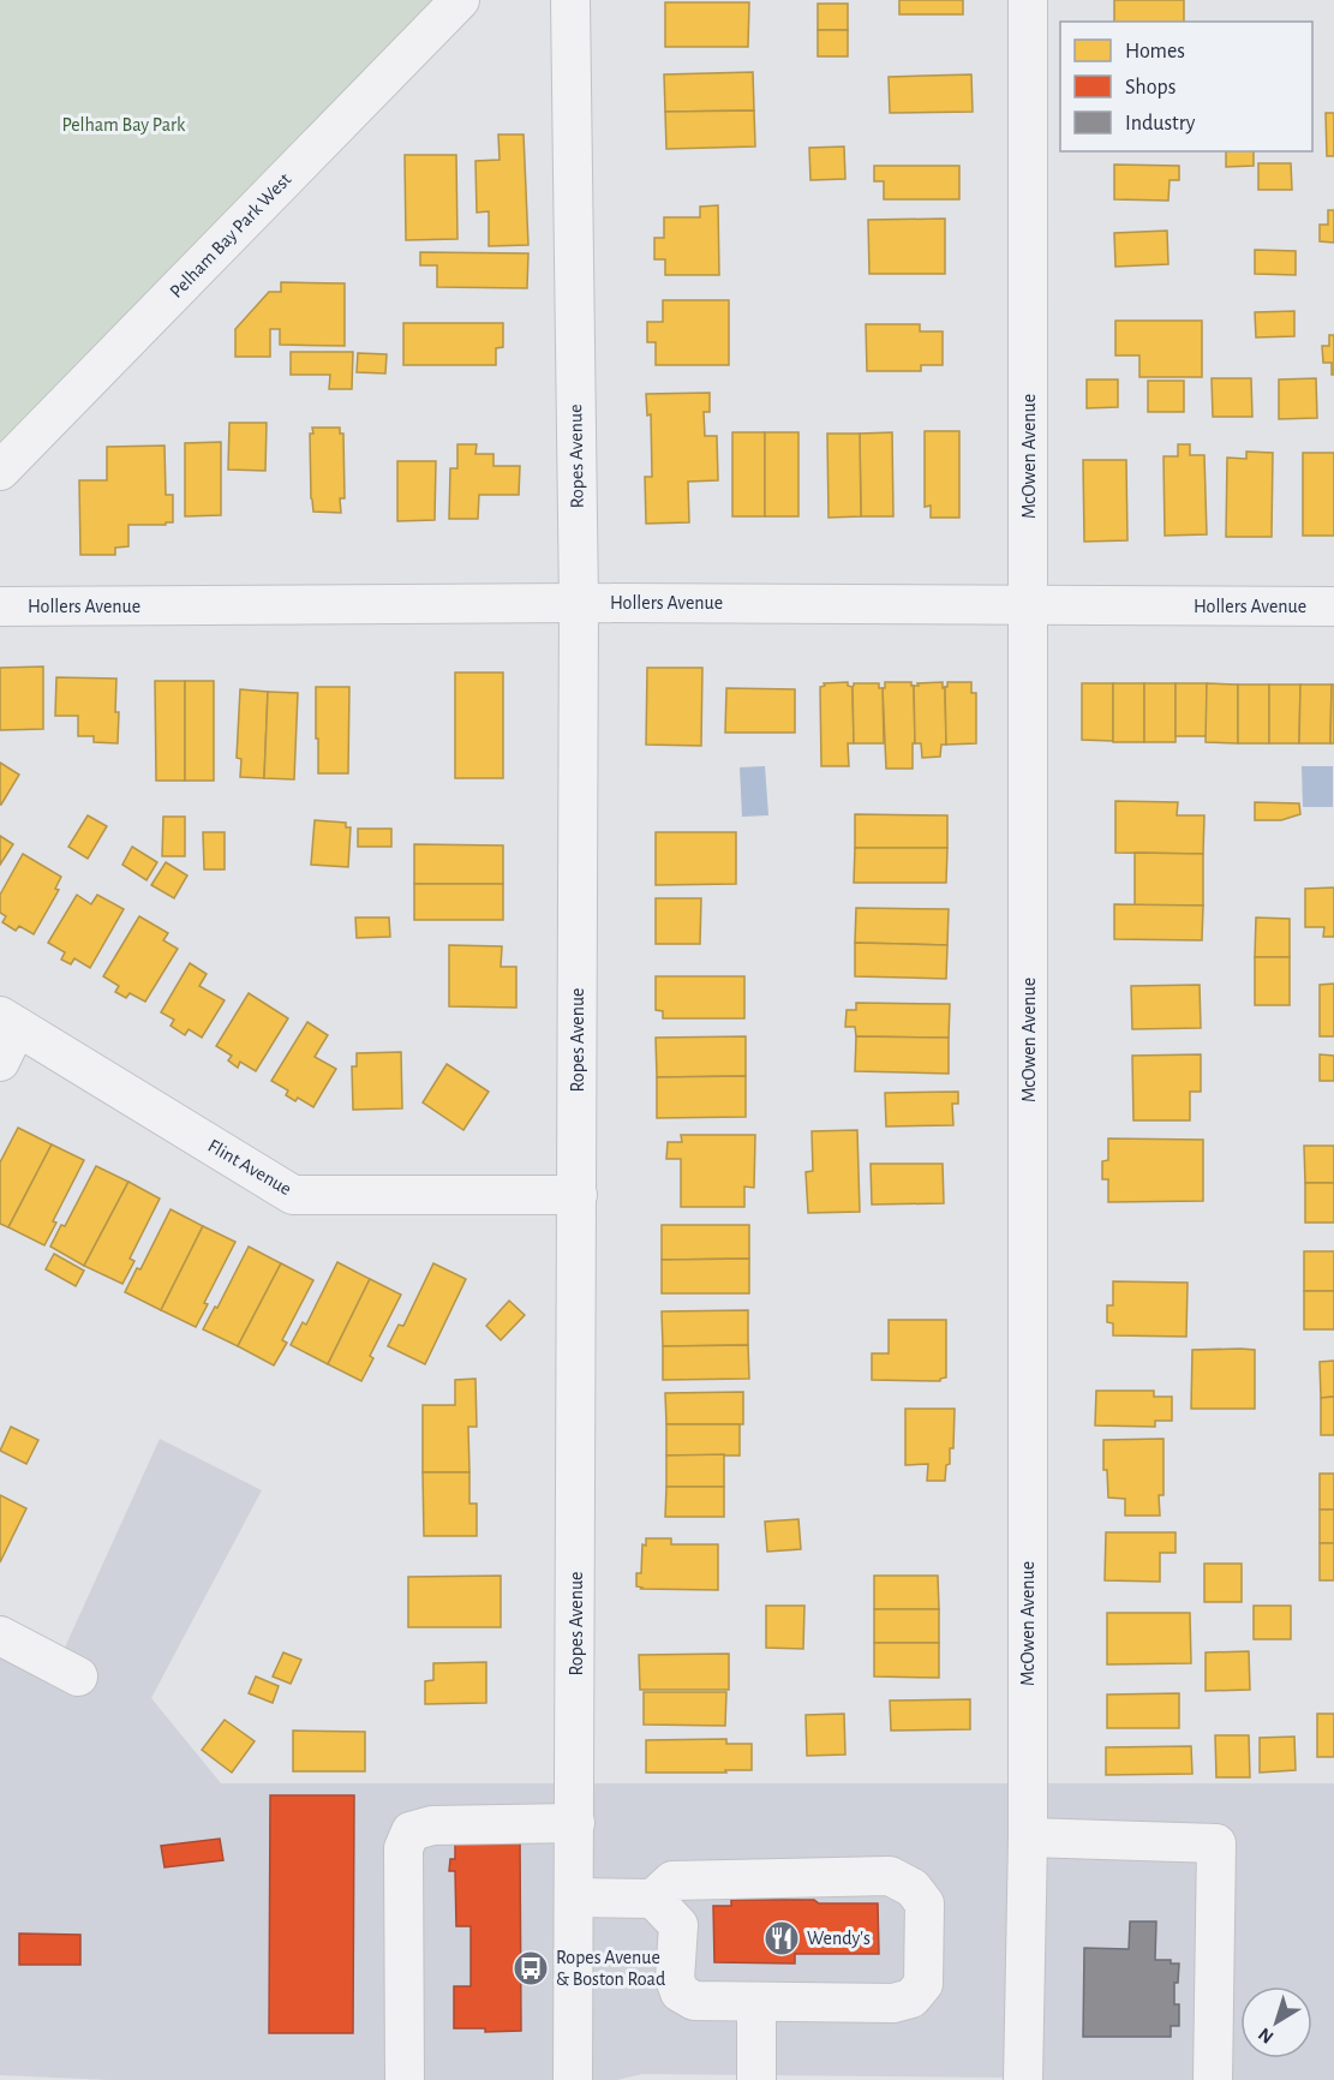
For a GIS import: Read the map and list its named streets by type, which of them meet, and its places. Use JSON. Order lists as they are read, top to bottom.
{
  "streets": {
    "street": [
      "Pelham Bay Park West",
      "Ropes Avenue",
      "McOwen Avenue",
      "Hollers Avenue",
      "Flint Avenue"
    ]
  },
  "crossings": [
    ["Ropes Avenue", "Hollers Avenue"],
    ["Ropes Avenue", "Flint Avenue"],
    ["McOwen Avenue", "Hollers Avenue"]
  ],
  "parks": ["Pelham Bay Park"],
  "places": {
    "restaurant": ["Wendy's"],
    "bus stop": ["Ropes Avenue & Boston Road"]
  },
  "legend": ["Homes", "Shops", "Industry"],
  "north": "bottom left"
}
